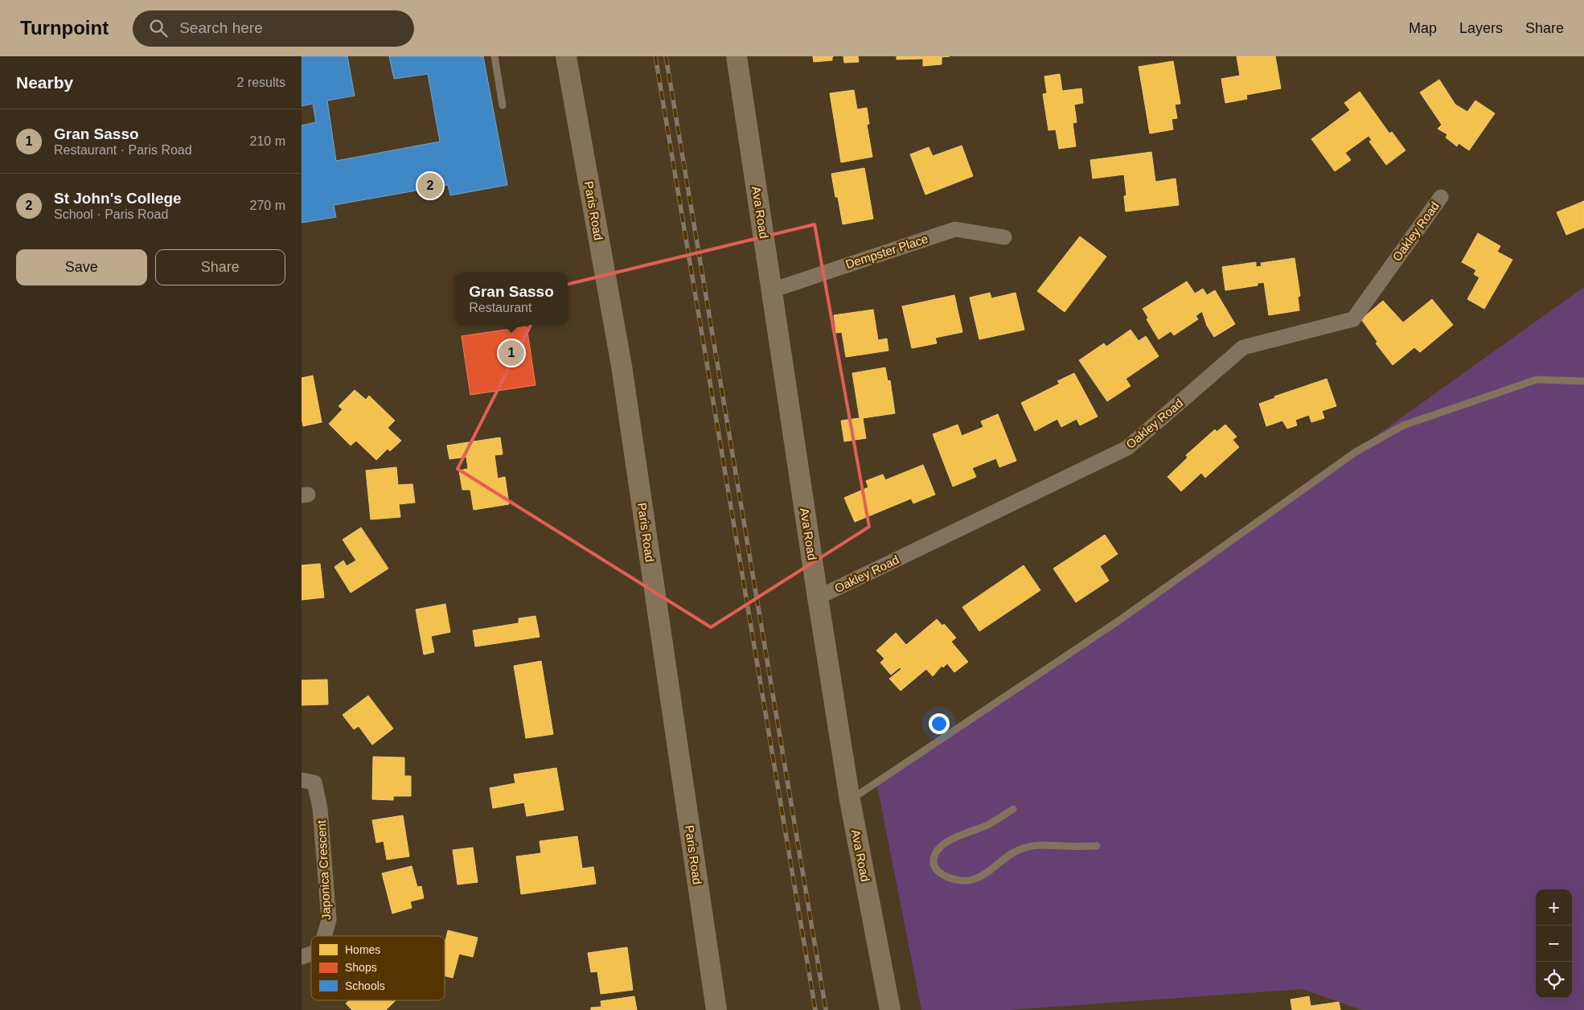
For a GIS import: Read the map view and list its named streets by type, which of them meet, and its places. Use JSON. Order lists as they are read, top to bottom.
{
  "streets": {
    "street": [
      "Paris Road",
      "Ava Road",
      "Oakley Road",
      "Dempster Place",
      "Japonica Crescent"
    ]
  },
  "crossings": [
    ["Ava Road", "Oakley Road"],
    ["Ava Road", "Dempster Place"]
  ],
  "legend": ["Homes", "Shops", "Schools"],
  "page": {
    "header": "Turnpoint",
    "search": "Search here",
    "nav": ["Map", "Layers", "Share"],
    "heading": ["Nearby", "2 results"],
    "list": [
      {
        "mark": "1",
        "name": "Gran Sasso",
        "note": "Restaurant · Paris Road",
        "value": "210 m"
      },
      {
        "mark": "2",
        "name": "St John's College",
        "note": "School · Paris Road",
        "value": "270 m"
      }
    ],
    "pins": ["2", "1"],
    "buttons": ["Save", "Share"],
    "popup": ["Gran Sasso", "Restaurant"],
    "map_buttons": ["+", "−"]
  }
}
